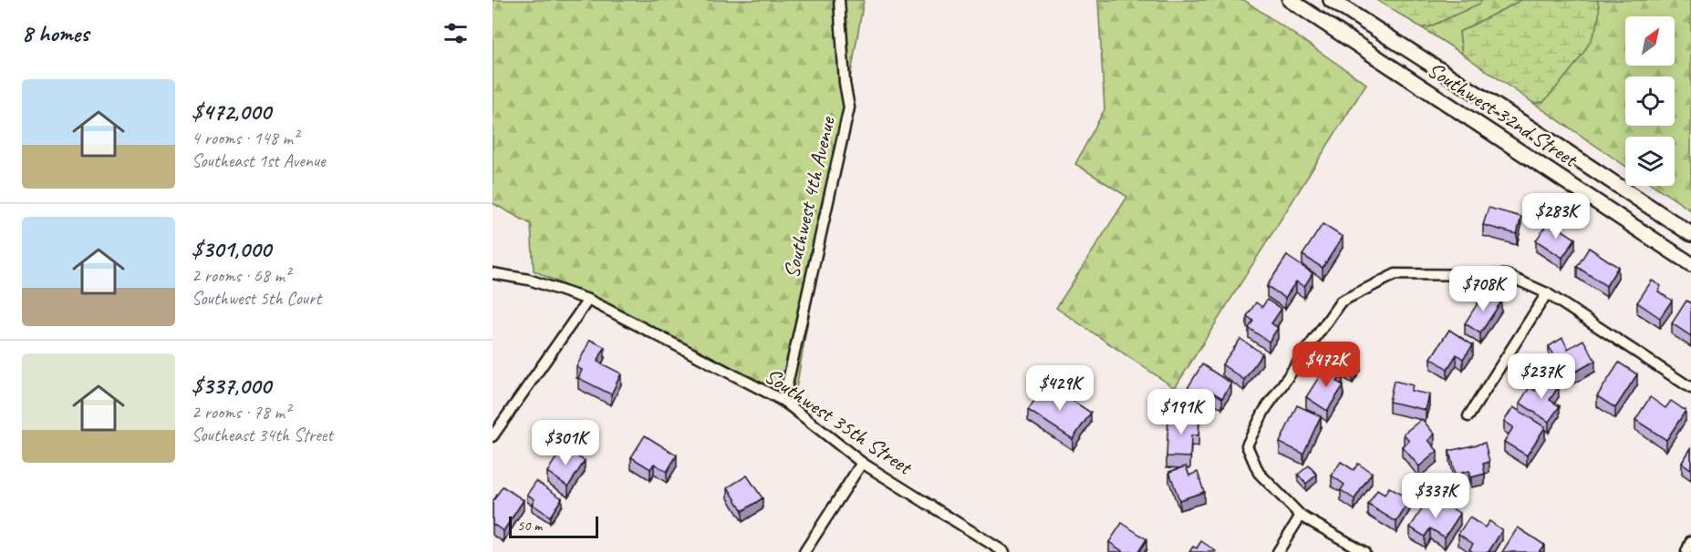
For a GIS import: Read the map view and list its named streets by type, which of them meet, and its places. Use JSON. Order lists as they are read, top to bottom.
{
  "streets": {
    "main road": ["Southwest 32nd Street"],
    "street": ["Southwest 4th Avenue", "Southwest 35th Street"]
  },
  "crossings": [
    ["Southwest 4th Avenue", "Southwest 35th Street"]
  ],
  "scale_bar": "50 m",
  "north": "top right",
  "page": {
    "heading": "8 homes",
    "list": [
      {
        "name": "$472,000",
        "note": "4 rooms · 148 m² · Southeast 1st Avenue"
      },
      {
        "name": "$301,000",
        "note": "2 rooms · 68 m² · Southwest 5th Court"
      },
      {
        "name": "$337,000",
        "note": "2 rooms · 78 m² · Southeast 34th Street"
      }
    ],
    "price": [
      "$283K",
      "$708K",
      "$472K",
      "$237K",
      "$429K",
      "$191K",
      "$301K",
      "$337K"
    ],
    "scale": "50 m"
  }
}
